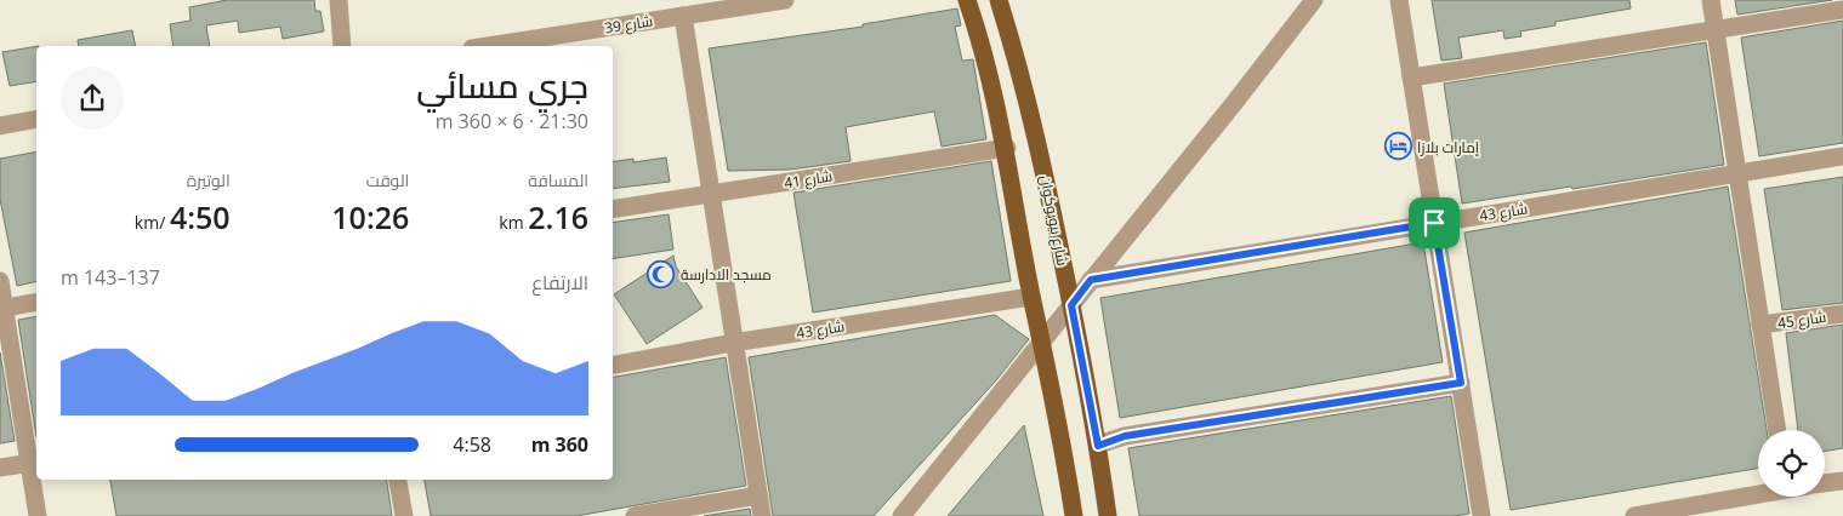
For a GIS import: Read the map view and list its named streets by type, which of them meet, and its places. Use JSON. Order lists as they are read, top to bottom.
{
  "streets": {
    "main road": ["شارع بيويوكوان"],
    "street": [
      "شارع 39",
      "شارع 41",
      "شارع 43",
      "شارع 45"
    ]
  },
  "places": {
    "hotel": ["إمارات بلازا"],
    "mosque": ["مسجد الادارسة"]
  },
  "page": {
    "heading": ["جري مسائي", "21:30 · 6 × 360 m"],
    "stats": [
      ["المسافة", "2.16 km"],
      ["الوقت", "10:26"],
      ["الوتيرة", "4:50 /km"]
    ],
    "chart": ["الارتفاع", "137–143 m"],
    "list": [
      {
        "name": "360 m",
        "note": "4:58"
      }
    ]
  }
}
